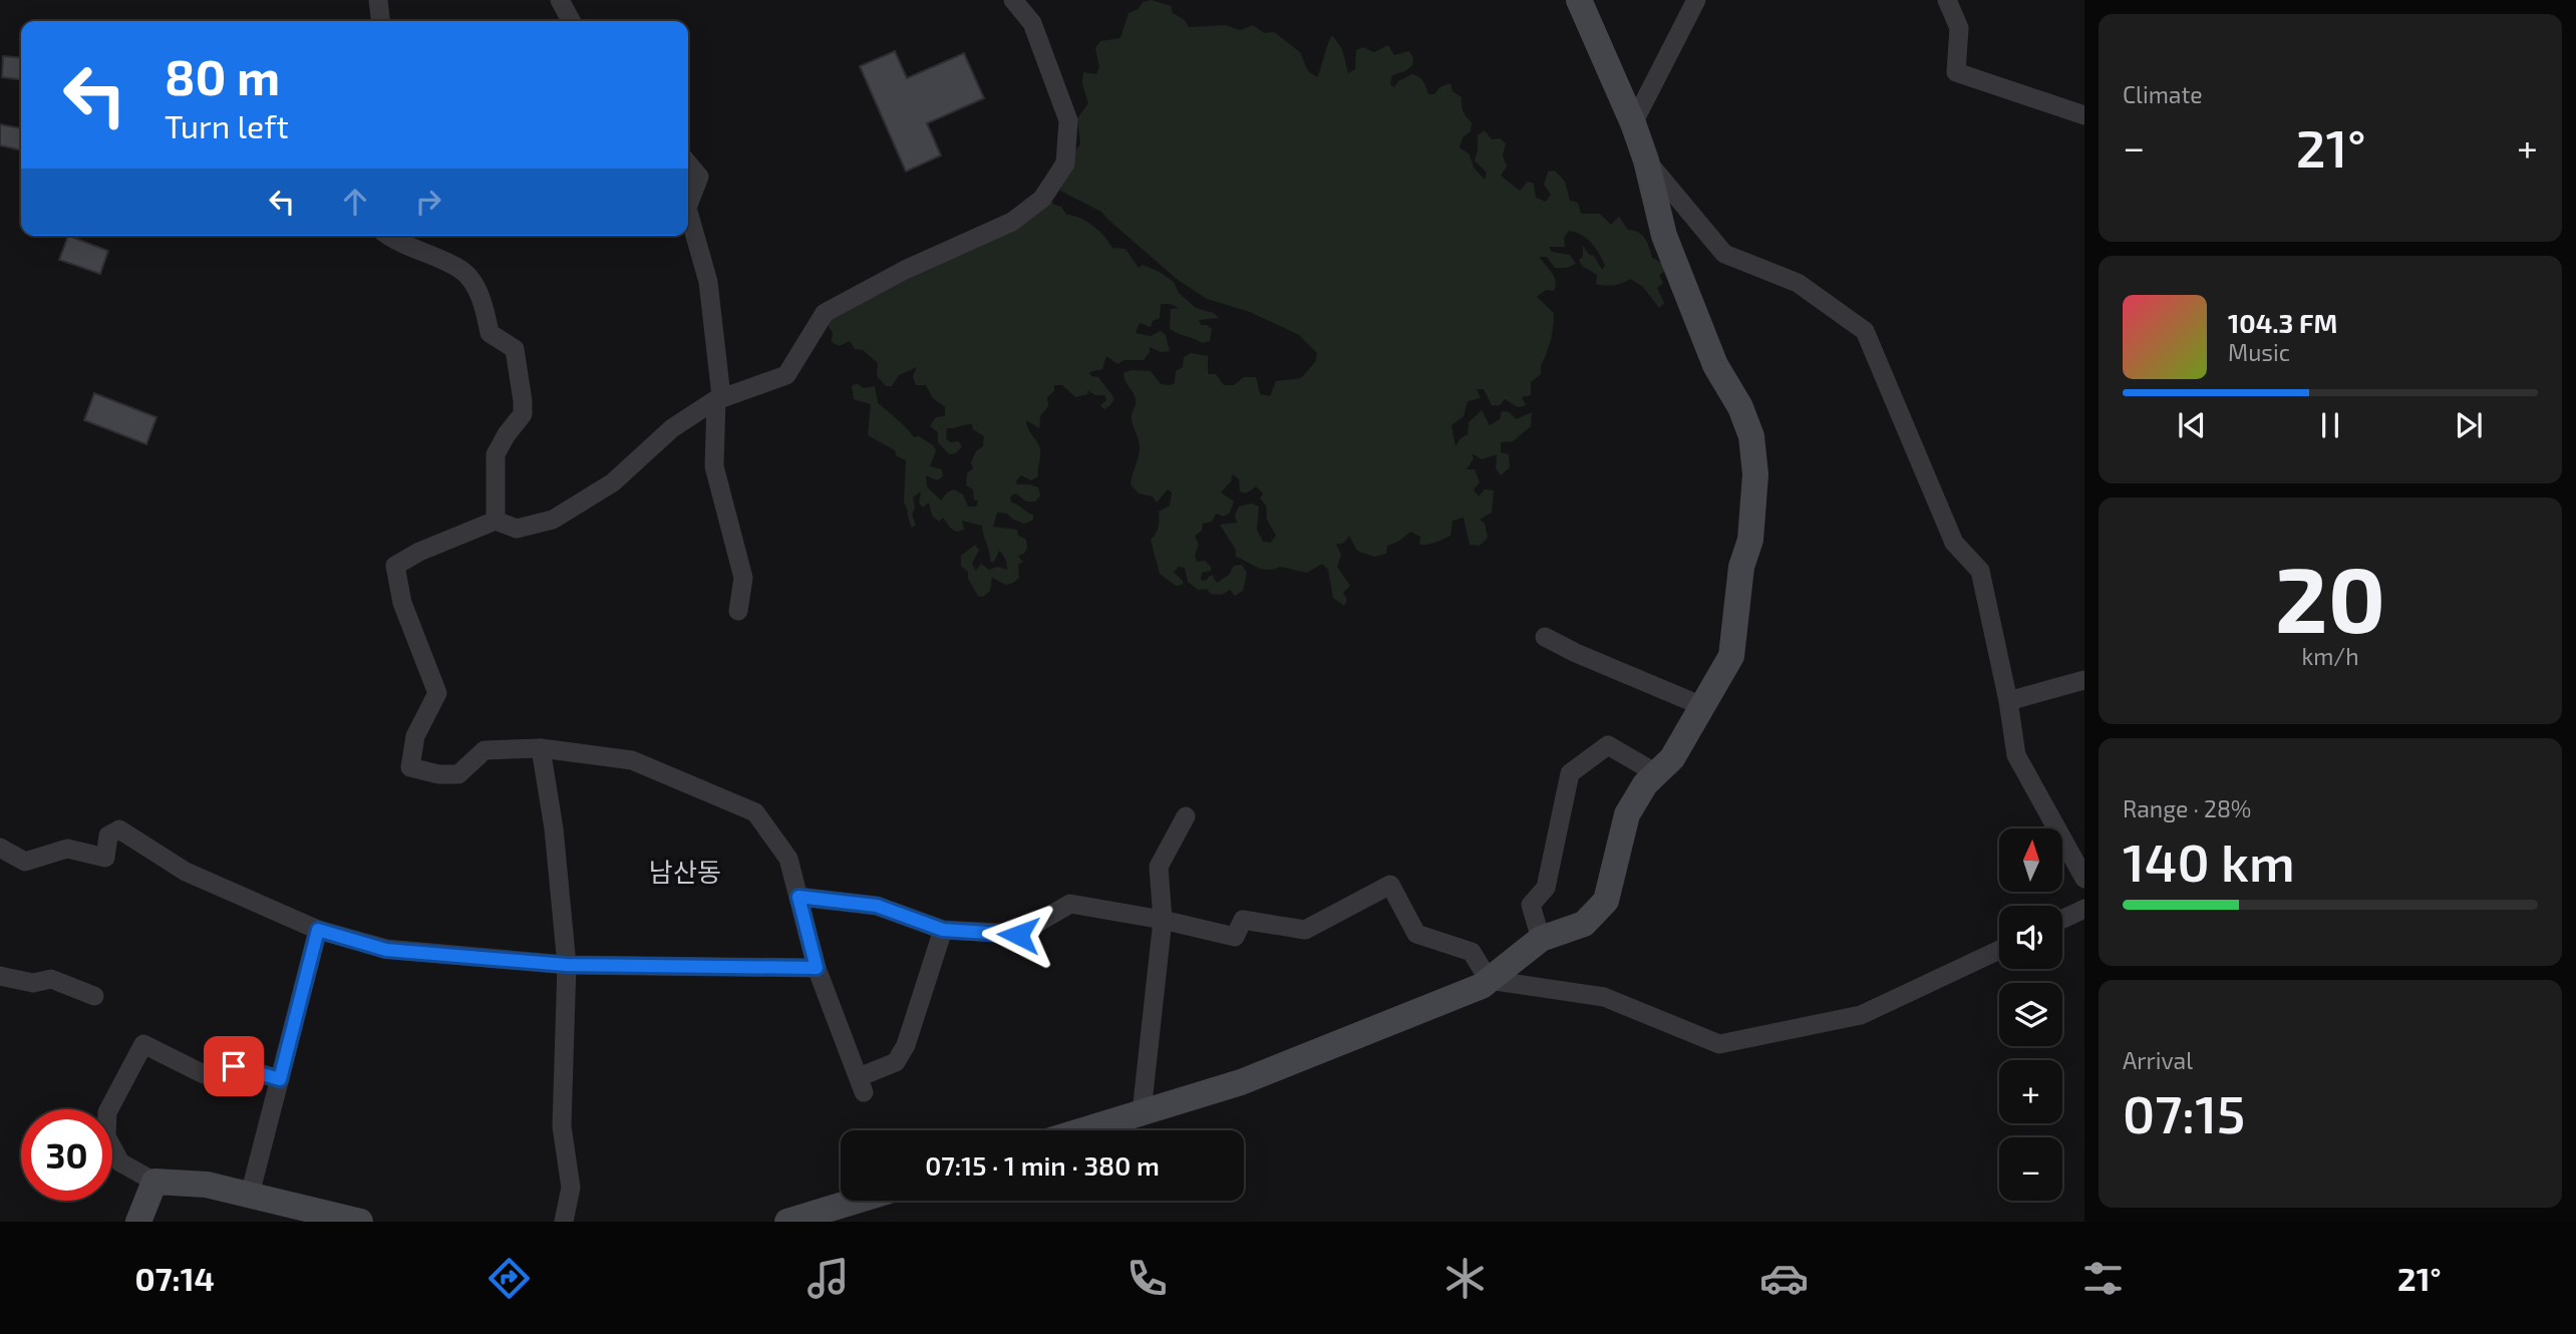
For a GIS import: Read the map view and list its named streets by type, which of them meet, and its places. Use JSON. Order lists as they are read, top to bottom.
{
  "districts": ["남산동"],
  "north": "top",
  "page": {
    "tile": [
      "Climate",
      ["20", "km/h"],
      ["Range · 28%", "140 km"],
      ["Arrival", "07:15"]
    ],
    "turn": ["80 m", "Turn left"],
    "heat": ["−", "21°", "+"],
    "song": ["104.3 FM", "Music"],
    "map_buttons": ["+", "−"],
    "limit": "30",
    "trip": "07:15 · 1 min · 380 m",
    "tabs": ["07:14", "21°"]
  }
}
